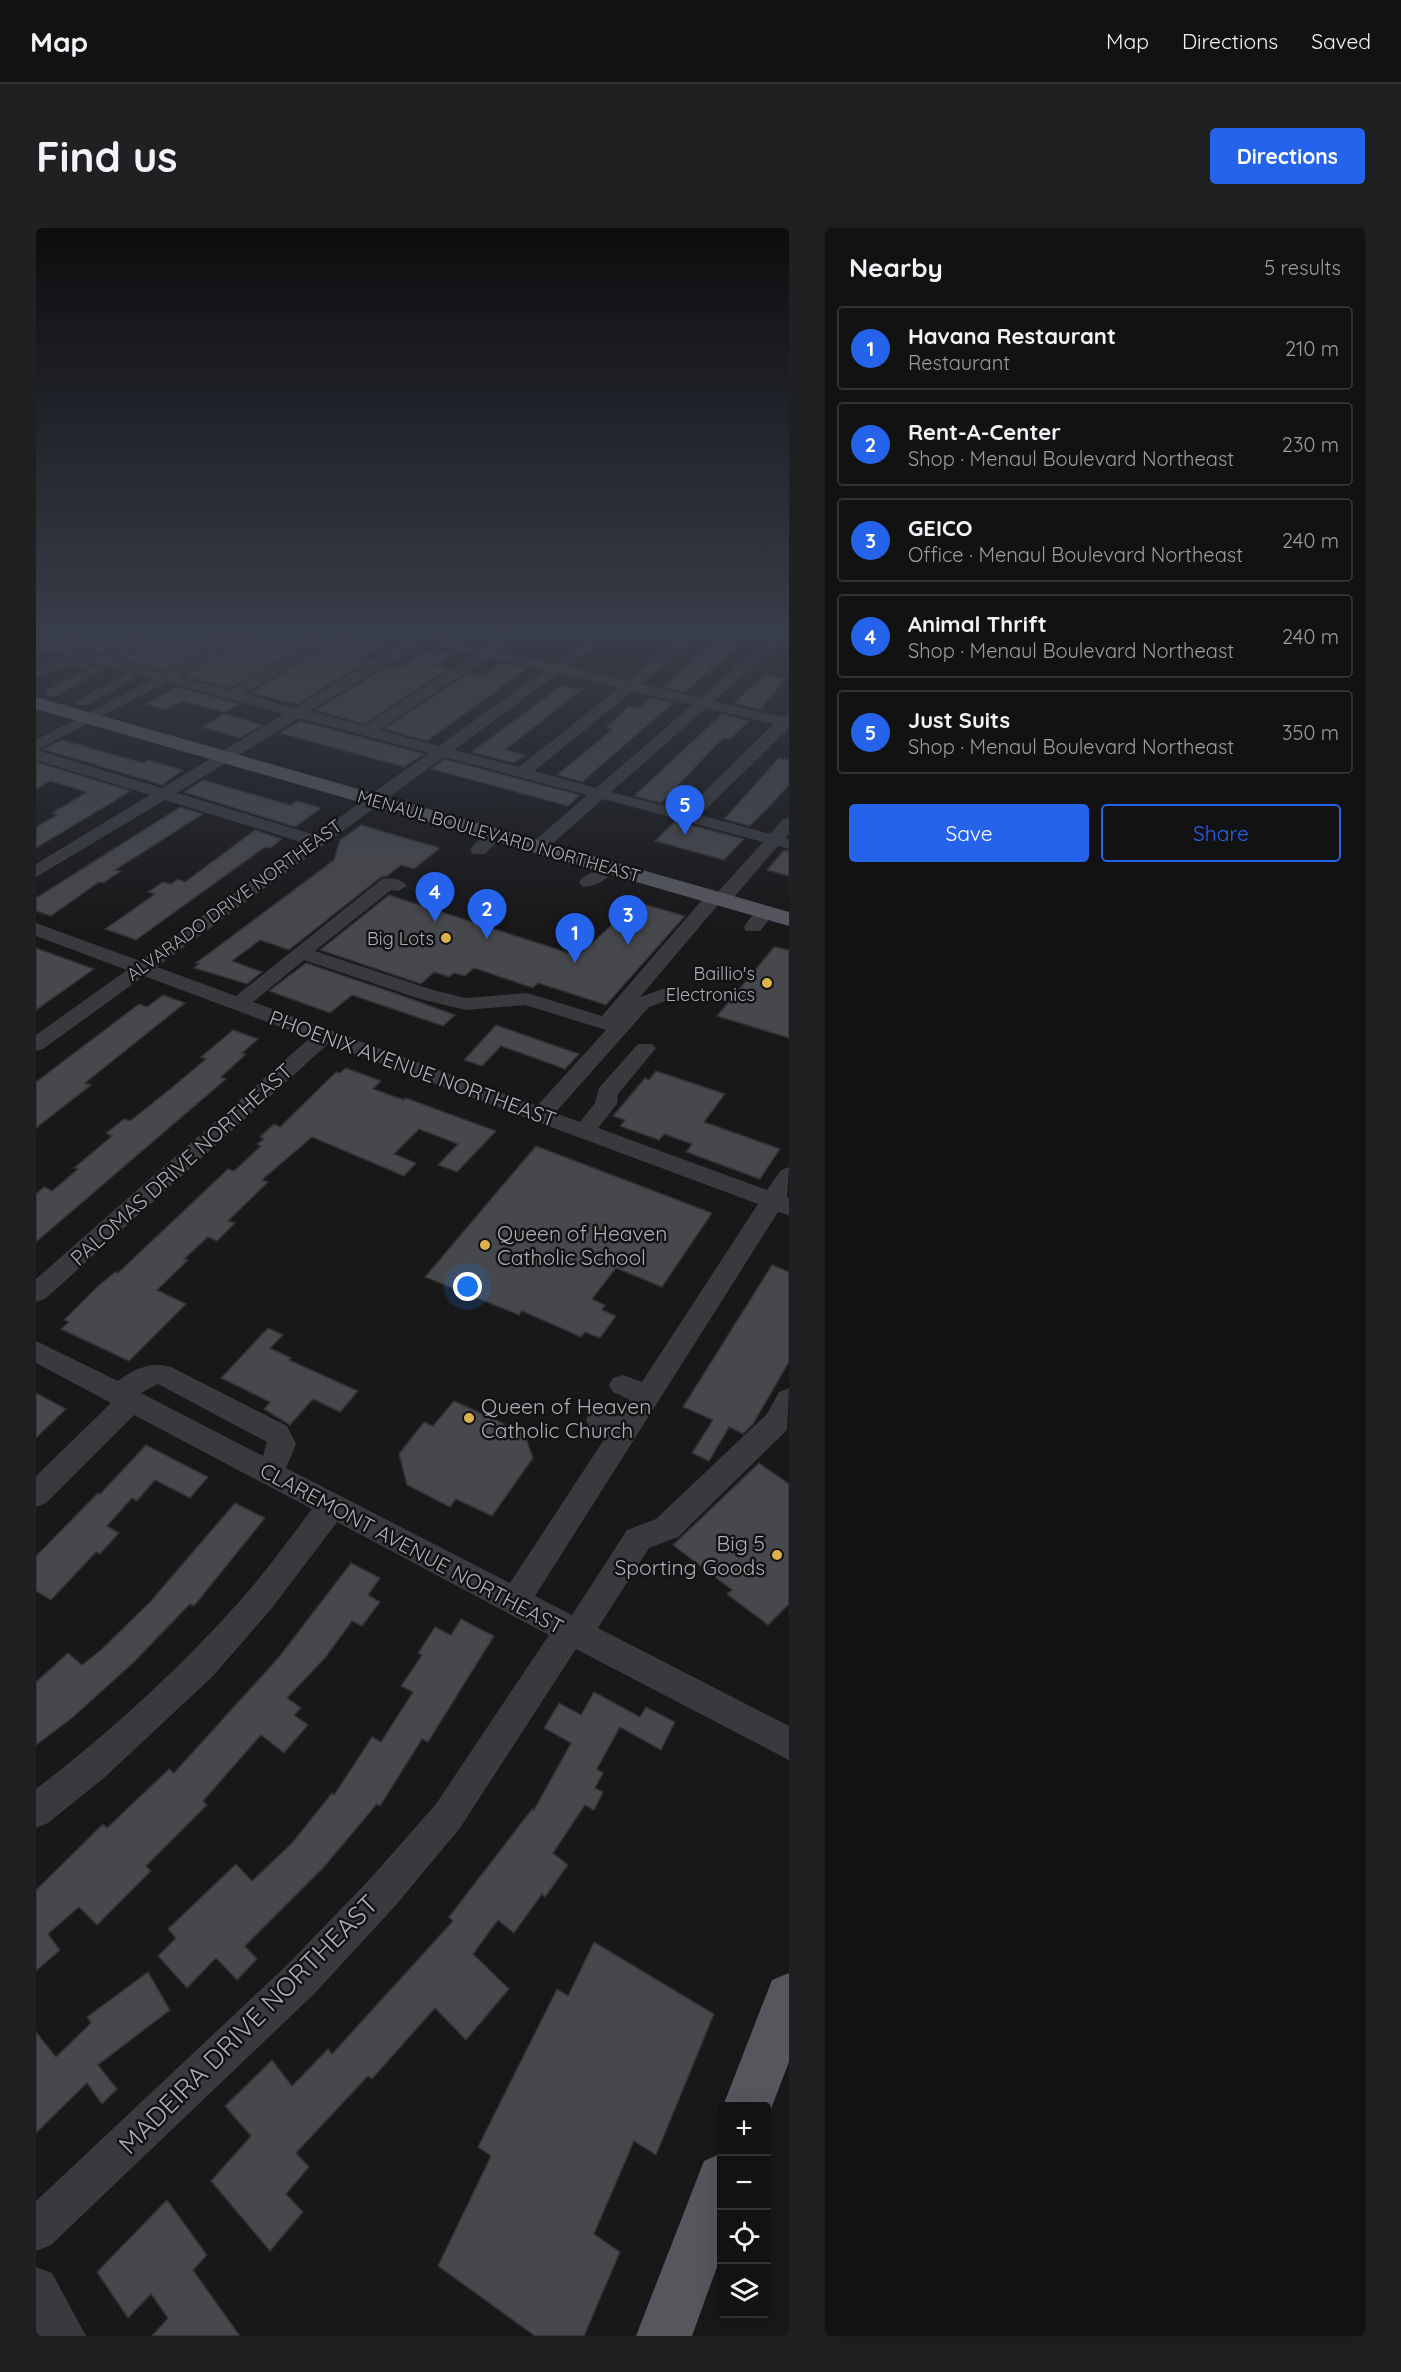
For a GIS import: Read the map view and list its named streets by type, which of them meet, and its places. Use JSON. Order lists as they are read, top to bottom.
{
  "streets": {
    "main road": ["MENAUL BOULEVARD NORTHEAST"],
    "street": [
      "ALVARADO DRIVE NORTHEAST",
      "PHOENIX AVENUE NORTHEAST",
      "PALOMAS DRIVE NORTHEAST",
      "CLAREMONT AVENUE NORTHEAST",
      "MADEIRA DRIVE NORTHEAST"
    ]
  },
  "crossings": [
    ["MENAUL BOULEVARD NORTHEAST", "ALVARADO DRIVE NORTHEAST"],
    ["ALVARADO DRIVE NORTHEAST", "PHOENIX AVENUE NORTHEAST"],
    ["PHOENIX AVENUE NORTHEAST", "PALOMAS DRIVE NORTHEAST"],
    ["CLAREMONT AVENUE NORTHEAST", "MADEIRA DRIVE NORTHEAST"]
  ],
  "places": [
    "Big Lots",
    "Baillio's Electronics",
    "Queen of Heaven Catholic School",
    "Queen of Heaven Catholic Church",
    "Big 5 Sporting Goods"
  ],
  "page": {
    "header": "Map",
    "nav": ["Map", "Directions", "Saved"],
    "buttons": [
      "Directions",
      ["Save", "Share"]
    ],
    "title": "Find us",
    "heading": ["Nearby", "5 results"],
    "list": [
      {
        "mark": "1",
        "name": "Havana Restaurant",
        "note": "Restaurant",
        "value": "210 m"
      },
      {
        "mark": "2",
        "name": "Rent-A-Center",
        "note": "Shop · Menaul Boulevard Northeast",
        "value": "230 m"
      },
      {
        "mark": "3",
        "name": "GEICO",
        "note": "Office · Menaul Boulevard Northeast",
        "value": "240 m"
      },
      {
        "mark": "4",
        "name": "Animal Thrift",
        "note": "Shop · Menaul Boulevard Northeast",
        "value": "240 m"
      },
      {
        "mark": "5",
        "name": "Just Suits",
        "note": "Shop · Menaul Boulevard Northeast",
        "value": "350 m"
      }
    ],
    "pins": [
      "5",
      "4",
      "2",
      "3",
      "1"
    ],
    "map_buttons": ["+", "−"]
  }
}
